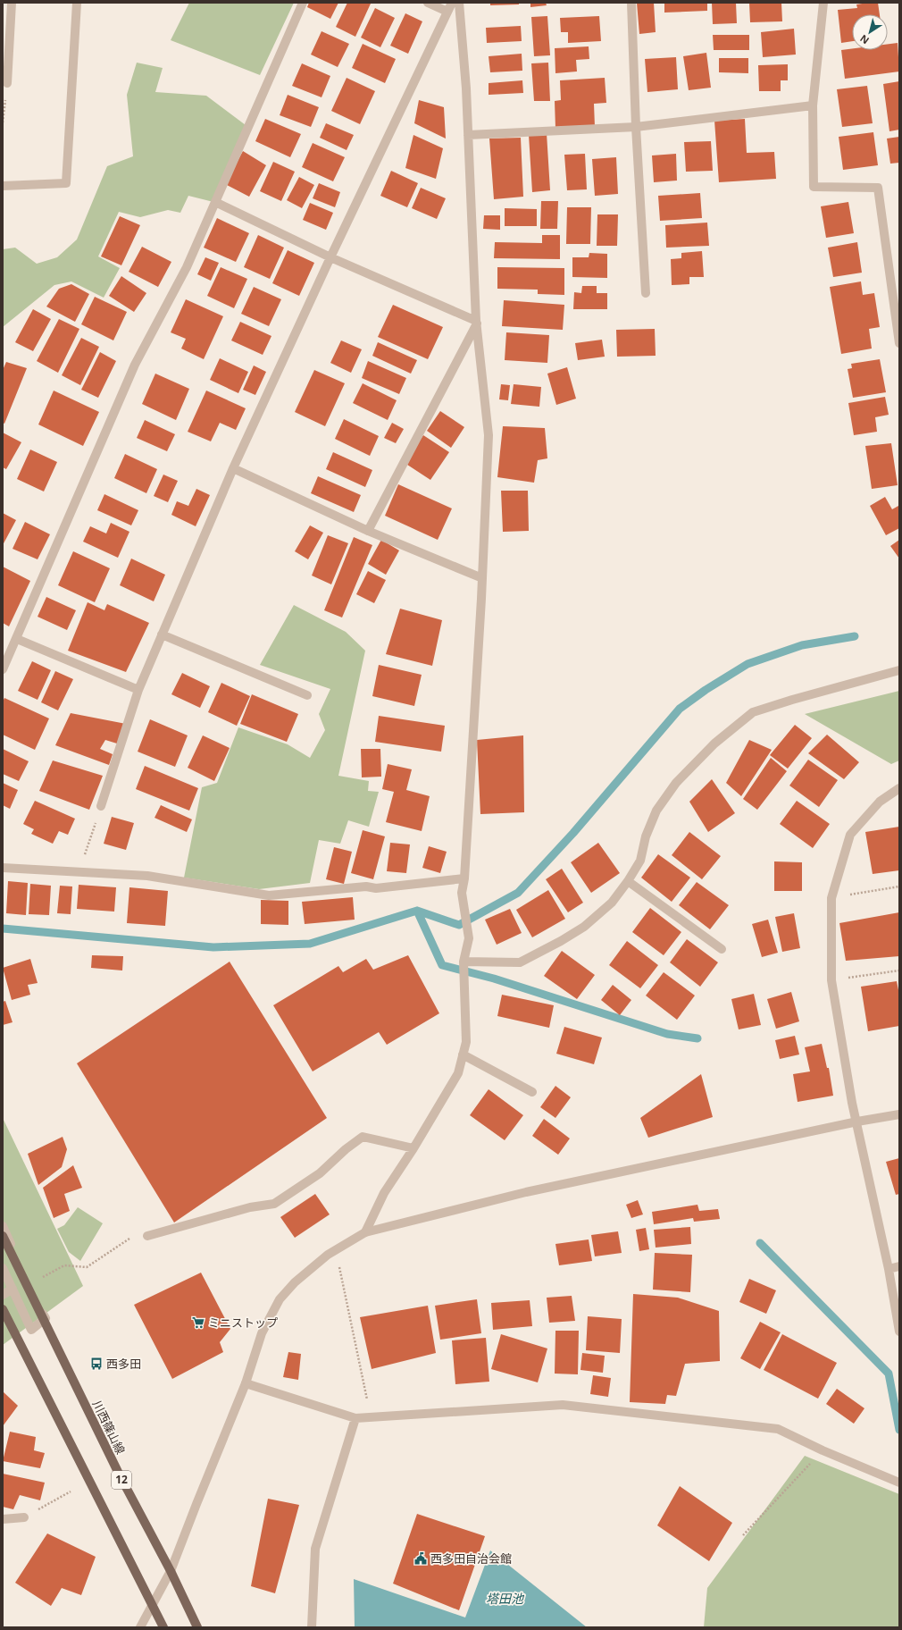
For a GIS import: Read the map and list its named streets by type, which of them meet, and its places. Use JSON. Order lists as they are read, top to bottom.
{
  "streets": {
    "main road": ["川西篠山線", "12"]
  },
  "water": ["塔田池"],
  "places": {
    "supermarket": ["ミニストップ"],
    "bus stop": ["西多田"],
    "public building": ["西多田自治会館"]
  },
  "north": "bottom left"
}
